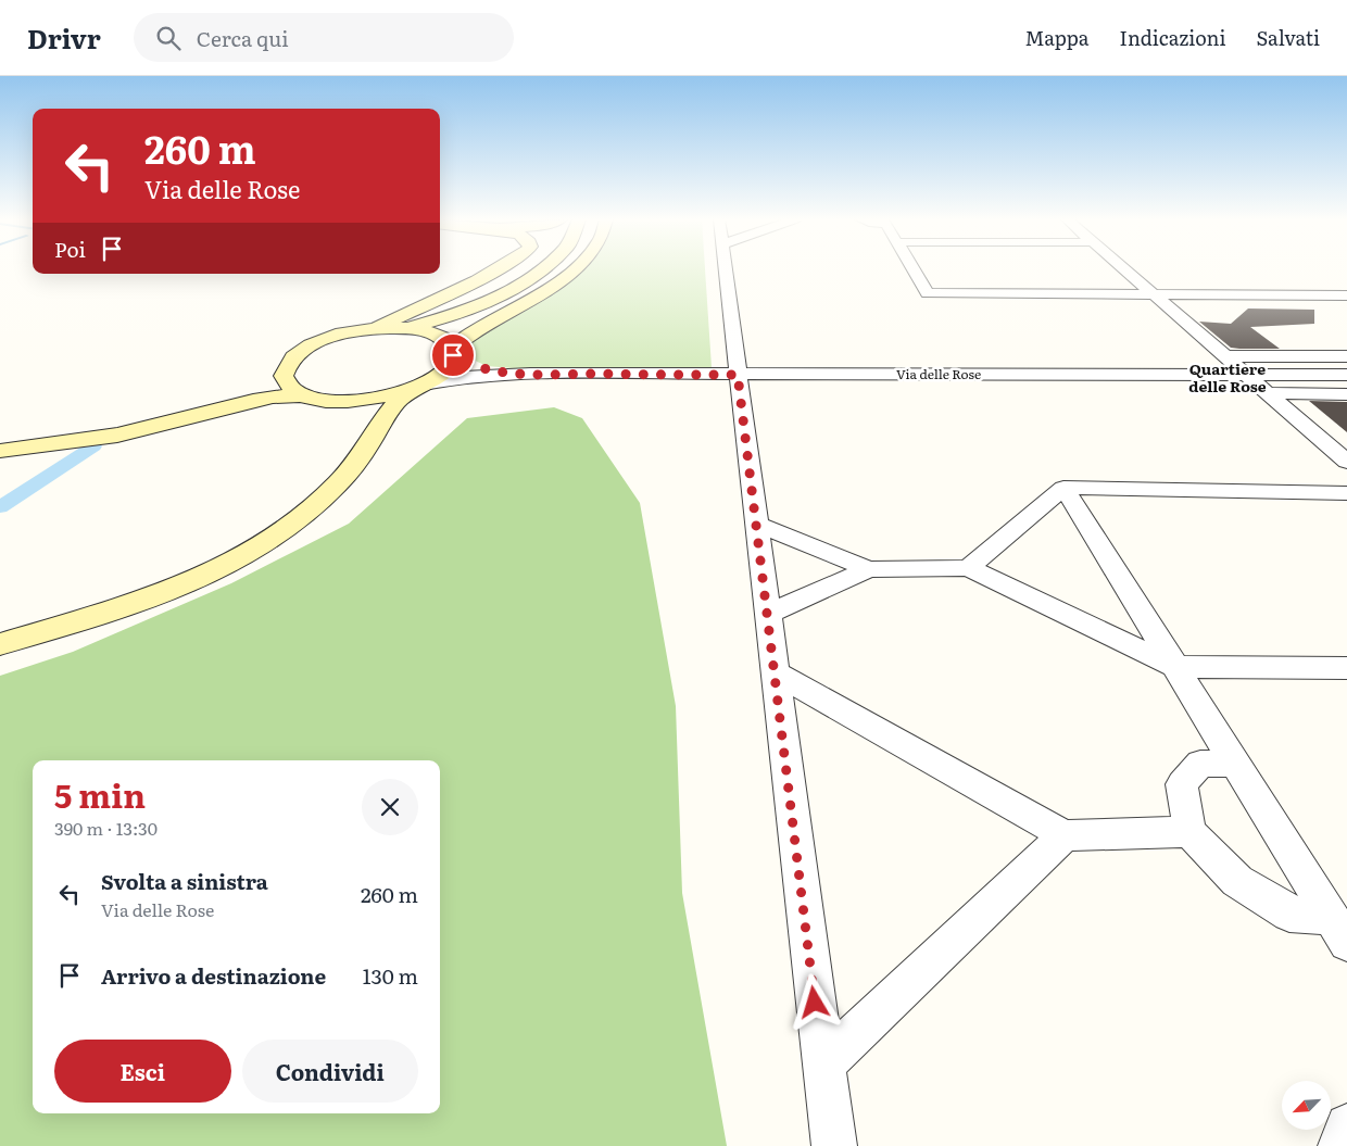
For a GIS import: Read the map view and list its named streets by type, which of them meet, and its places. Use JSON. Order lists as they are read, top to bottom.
{
  "streets": {
    "street": ["Via delle Rose"]
  },
  "districts": ["Quartiere delle Rose"],
  "north": "bottom left",
  "page": {
    "header": "Drivr",
    "search": "Cerca qui",
    "nav": ["Mappa", "Indicazioni", "Salvati"],
    "turn": ["260 m", "Via delle Rose"],
    "then": "Poi",
    "heading": ["5 min", "390 m · 13:30"],
    "list": [
      {
        "name": "Svolta a sinistra",
        "note": "Via delle Rose",
        "value": "260 m"
      },
      {
        "name": "Arrivo a destinazione",
        "value": "130 m"
      }
    ],
    "buttons": ["Esci", "Condividi"]
  }
}
